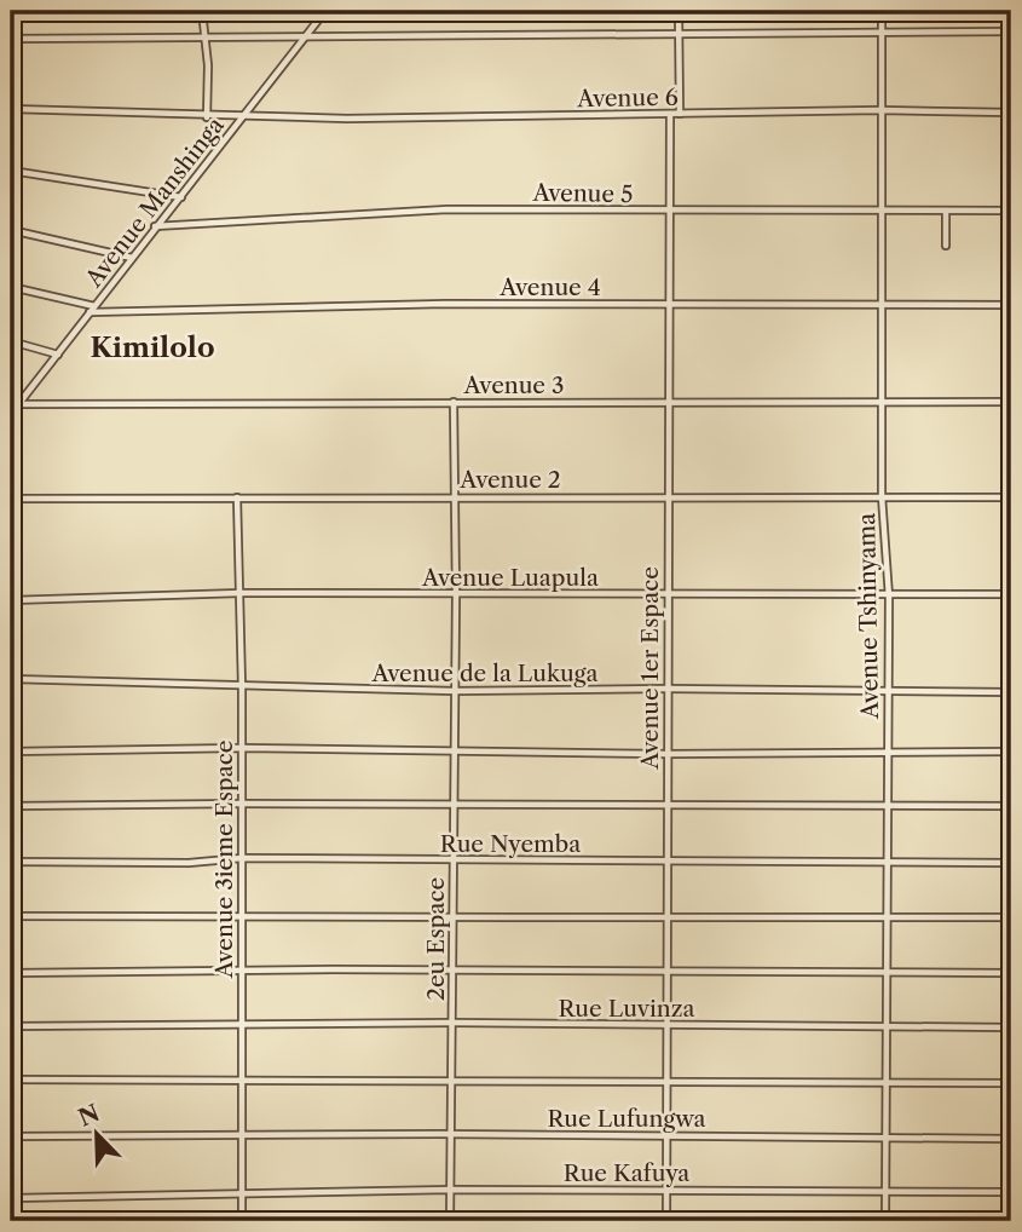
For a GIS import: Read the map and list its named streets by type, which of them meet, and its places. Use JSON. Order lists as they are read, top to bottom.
{
  "streets": {
    "street": [
      "Avenue 6",
      "Avenue 5",
      "Avenue Manshinga",
      "Avenue 4",
      "Avenue 3",
      "Avenue 2",
      "Avenue Luapula",
      "Avenue Tshinyama",
      "Avenue 1er Espace",
      "Avenue de la Lukuga",
      "Rue Nyemba",
      "Avenue 3ieme Espace",
      "2eu Espace",
      "Rue Luvinza",
      "Rue Lufungwa",
      "Rue Kafuya"
    ]
  },
  "crossings": [
    ["Avenue 6", "Avenue Manshinga"],
    ["Avenue 6", "Avenue Tshinyama"],
    ["Avenue 6", "Avenue 1er Espace"],
    ["Avenue 5", "Avenue Manshinga"],
    ["Avenue 5", "Avenue Tshinyama"],
    ["Avenue 5", "Avenue 1er Espace"],
    ["Avenue Manshinga", "Avenue 4"],
    ["Avenue Manshinga", "Avenue 3"],
    ["Avenue 4", "Avenue Tshinyama"],
    ["Avenue 4", "Avenue 1er Espace"],
    ["Avenue 3", "Avenue Tshinyama"],
    ["Avenue 3", "Avenue 1er Espace"],
    ["Avenue 3", "2eu Espace"],
    ["Avenue 2", "Avenue Tshinyama"],
    ["Avenue 2", "Avenue 1er Espace"],
    ["Avenue 2", "Avenue 3ieme Espace"],
    ["Avenue 2", "2eu Espace"],
    ["Avenue Luapula", "Avenue Tshinyama"],
    ["Avenue Luapula", "Avenue 1er Espace"],
    ["Avenue Luapula", "Avenue 3ieme Espace"],
    ["Avenue Luapula", "2eu Espace"],
    ["Avenue Tshinyama", "Avenue de la Lukuga"],
    ["Avenue Tshinyama", "Rue Nyemba"],
    ["Avenue Tshinyama", "Rue Luvinza"],
    ["Avenue Tshinyama", "Rue Lufungwa"],
    ["Avenue Tshinyama", "Rue Kafuya"],
    ["Avenue 1er Espace", "Avenue de la Lukuga"],
    ["Avenue 1er Espace", "Rue Nyemba"],
    ["Avenue 1er Espace", "Rue Luvinza"],
    ["Avenue 1er Espace", "Rue Lufungwa"],
    ["Avenue 1er Espace", "Rue Kafuya"],
    ["Avenue de la Lukuga", "Avenue 3ieme Espace"],
    ["Avenue de la Lukuga", "2eu Espace"],
    ["Rue Nyemba", "Avenue 3ieme Espace"],
    ["Rue Nyemba", "2eu Espace"],
    ["Avenue 3ieme Espace", "Rue Luvinza"],
    ["Avenue 3ieme Espace", "Rue Lufungwa"],
    ["Avenue 3ieme Espace", "Rue Kafuya"],
    ["2eu Espace", "Rue Luvinza"],
    ["2eu Espace", "Rue Lufungwa"],
    ["2eu Espace", "Rue Kafuya"]
  ],
  "districts": ["Kimilolo"],
  "north": "top left"
}
